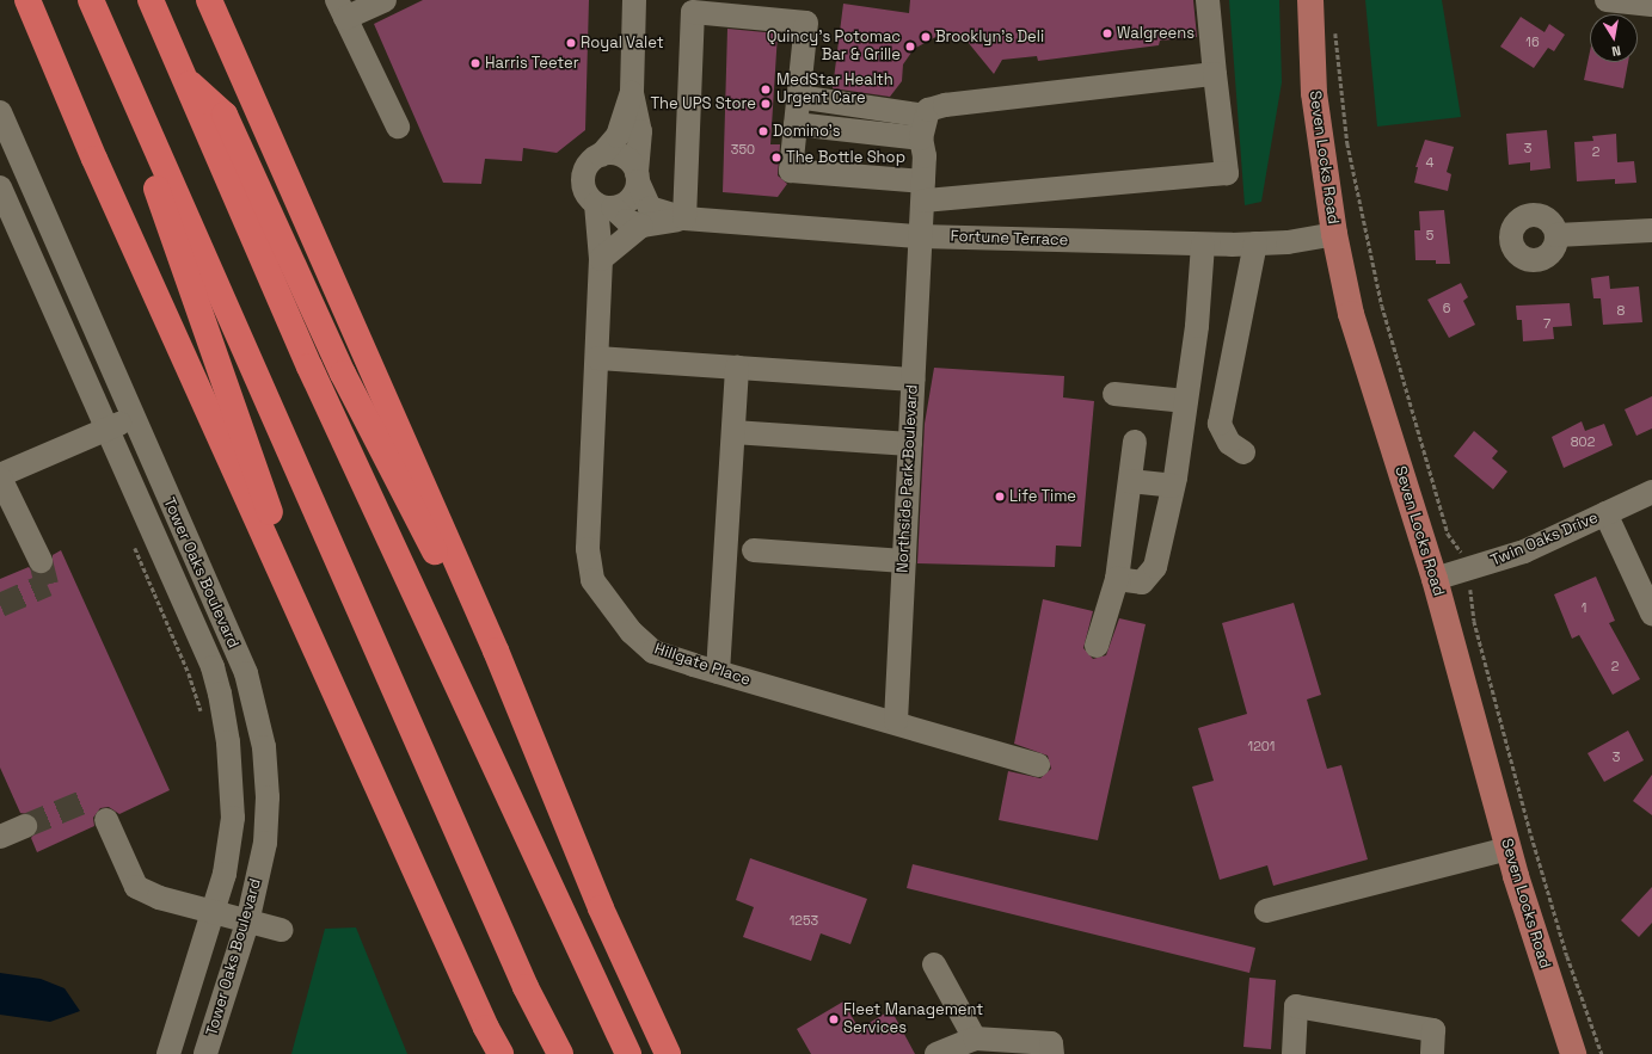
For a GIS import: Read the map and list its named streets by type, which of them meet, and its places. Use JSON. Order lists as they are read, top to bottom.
{
  "streets": {
    "main road": ["Seven Locks Road"],
    "street": [
      "Fortune Terrace",
      "Northside Park Boulevard",
      "Twin Oaks Drive",
      "Tower Oaks Boulevard",
      "Hillgate Place"
    ]
  },
  "crossings": [
    ["Seven Locks Road", "Fortune Terrace"],
    ["Seven Locks Road", "Twin Oaks Drive"],
    ["Fortune Terrace", "Northside Park Boulevard"],
    ["Fortune Terrace", "Hillgate Place"],
    ["Northside Park Boulevard", "Hillgate Place"]
  ],
  "places": [
    "Walgreens",
    "Brooklyn's Deli",
    "Royal Valet",
    "Quincy's Potomac Bar & Grille",
    "Harris Teeter",
    "MedStar Health Urgent Care",
    "The UPS Store",
    "Domino's",
    "The Bottle Shop",
    "Life Time",
    "Fleet Management Services"
  ],
  "house_numbers": [
    "16",
    "3",
    "350",
    "2",
    "4",
    "5",
    "6",
    "8",
    "7",
    "802",
    "1",
    "2",
    "1201",
    "3",
    "1253"
  ],
  "north": "bottom"
}
